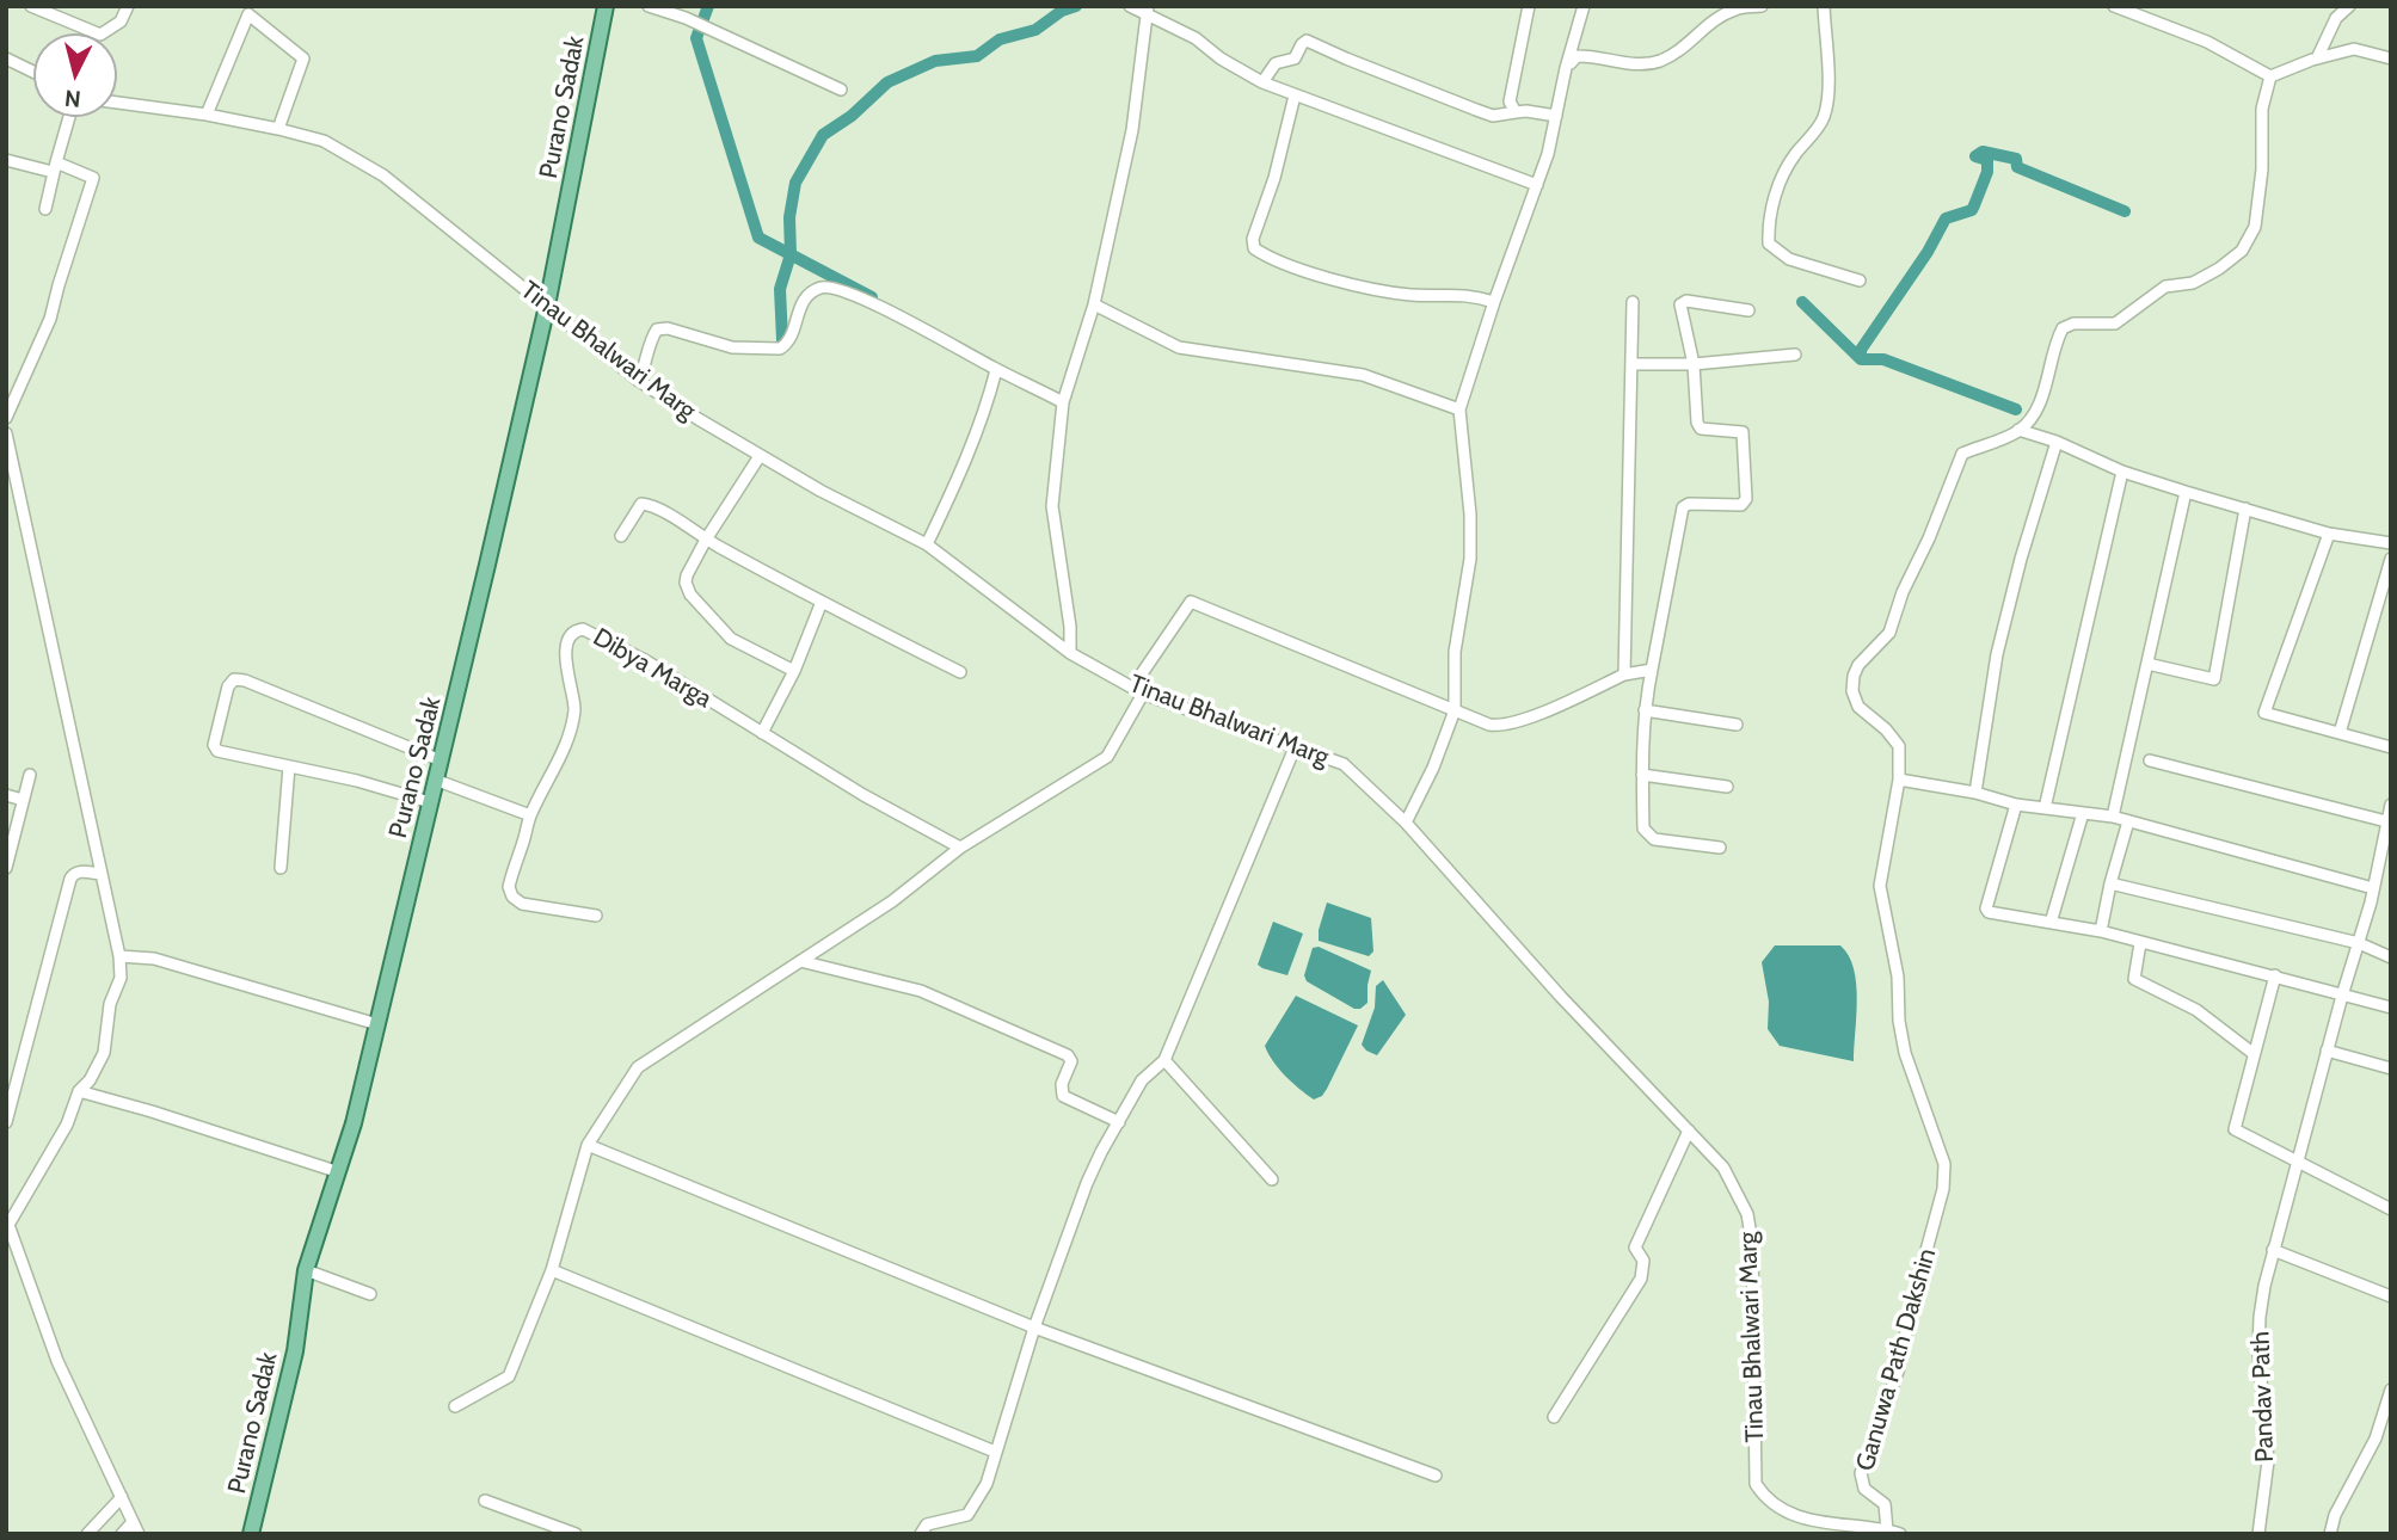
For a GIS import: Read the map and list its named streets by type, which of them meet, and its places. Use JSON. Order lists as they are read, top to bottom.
{
  "streets": {
    "main road": ["Purano Sadak"],
    "street": [
      "Tinau Bhalwari Marg",
      "Dibya Marga",
      "Ganuwa Path Dakshin",
      "Pandav Path"
    ]
  },
  "crossings": [
    ["Purano Sadak", "Tinau Bhalwari Marg"],
    ["Tinau Bhalwari Marg", "Ganuwa Path Dakshin"]
  ],
  "north": "bottom"
}
